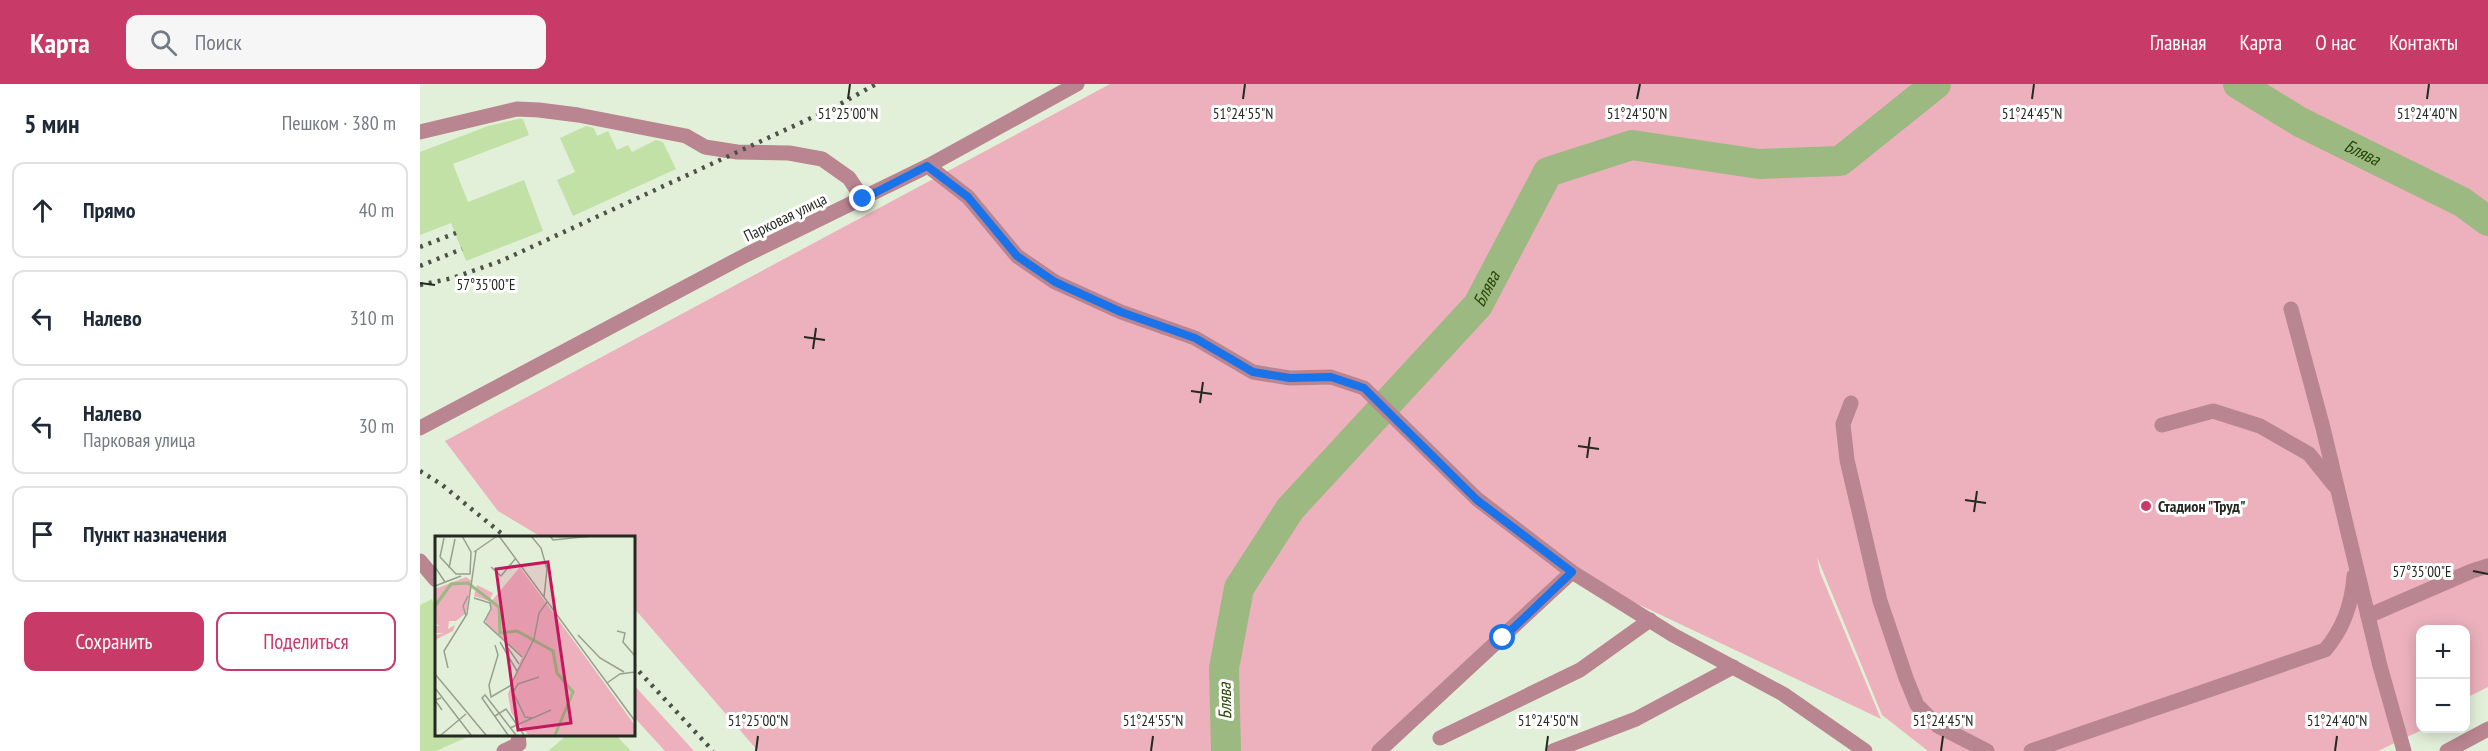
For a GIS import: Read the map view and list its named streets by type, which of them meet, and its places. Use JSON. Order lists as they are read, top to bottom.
{
  "streets": {
    "street": ["Парковая улица"]
  },
  "water": ["Блява"],
  "places": ["Стадион \"Труд\""],
  "page": {
    "header": "Карта",
    "search": "Поиск",
    "nav": [
      "Главная",
      "Карта",
      "О нас",
      "Контакты"
    ],
    "heading": ["5 мин", "Пешком · 380 m"],
    "list": [
      ["Прямо", "40 m"],
      ["Налево", "310 m"],
      ["Налево", "Парковая улица", "30 m"],
      "Пункт назначения"
    ],
    "buttons": ["Сохранить", "Поделиться"],
    "map_buttons": ["+", "−"]
  },
  "coordinates": [
    "51°25'00\"N",
    "51°24'55\"N",
    "51°24'50\"N",
    "51°24'45\"N",
    "51°24'40\"N",
    "57°35'00\"E"
  ]
}
